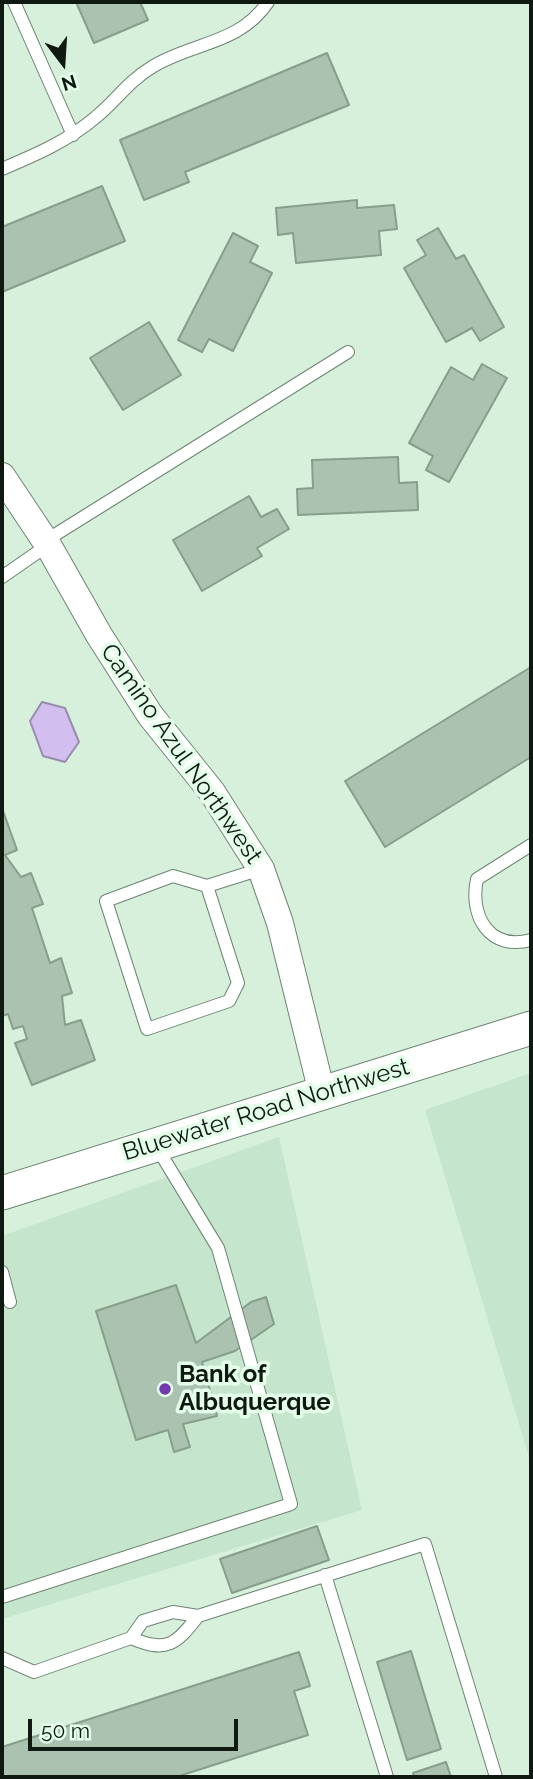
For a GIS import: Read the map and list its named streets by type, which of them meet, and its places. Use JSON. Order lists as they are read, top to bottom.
{
  "streets": {
    "street": ["Camino Azul Northwest", "Bluewater Road Northwest"]
  },
  "crossings": [
    ["Camino Azul Northwest", "Bluewater Road Northwest"]
  ],
  "places": ["Bank of Albuquerque"],
  "scale_bar": "50 m",
  "north": "bottom"
}
